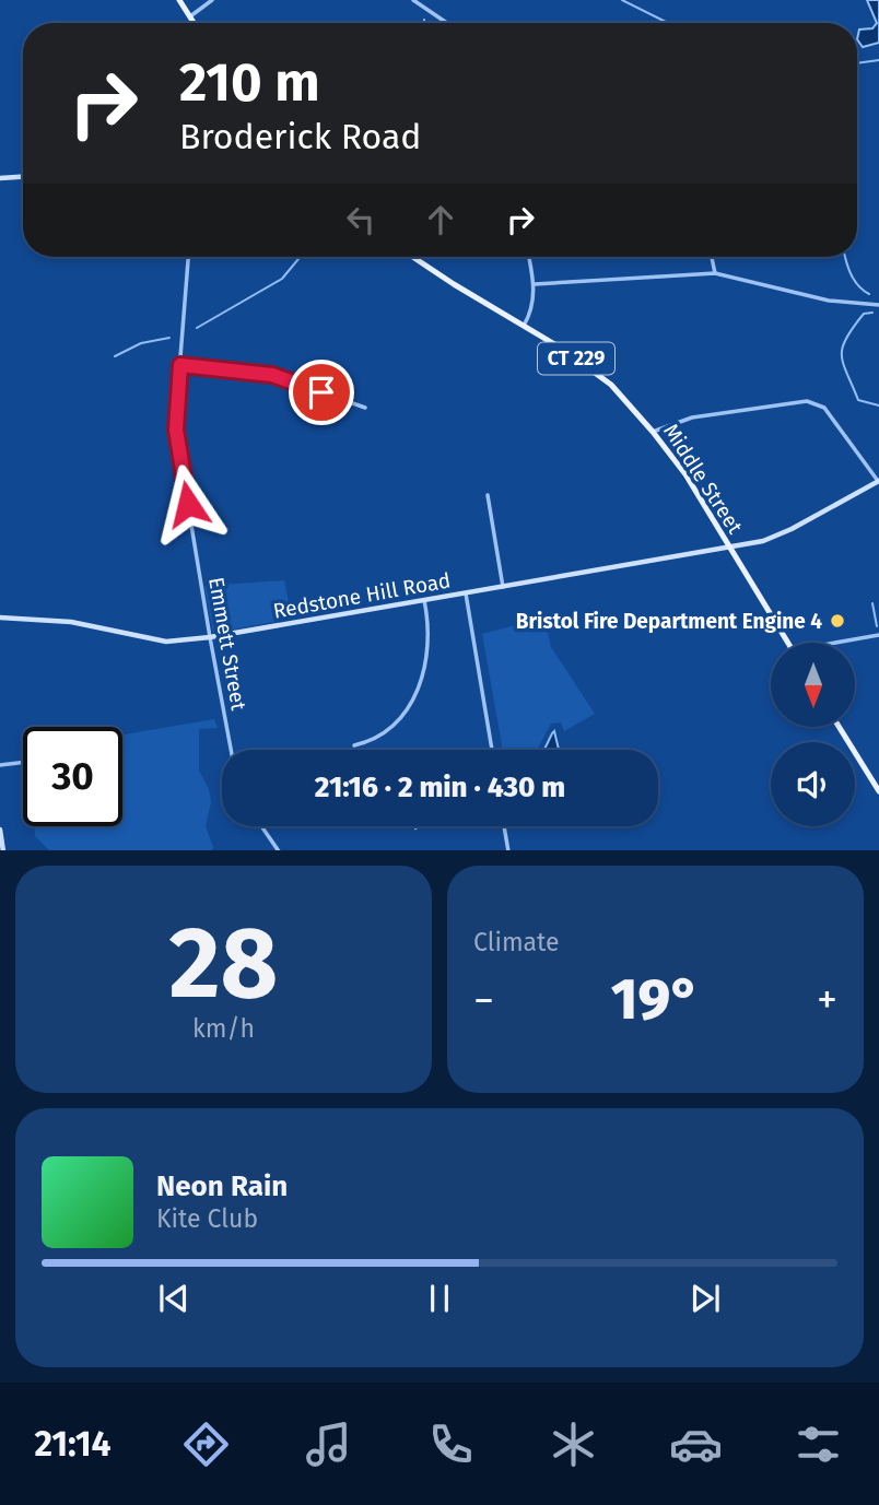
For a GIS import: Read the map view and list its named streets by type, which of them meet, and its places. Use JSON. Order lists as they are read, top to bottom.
{
  "streets": {
    "main road": ["CT 229", "Middle Street", "Redstone Hill Road"],
    "street": ["Emmett Street"]
  },
  "crossings": [
    ["Middle Street", "Redstone Hill Road"],
    ["Redstone Hill Road", "Emmett Street"]
  ],
  "places": ["Bristol Fire Department Engine 4"],
  "north": "bottom",
  "page": {
    "turn": ["210 m", "Broderick Road"],
    "limit": "30",
    "trip": "21:16 · 2 min · 430 m",
    "tile": [
      ["28", "km/h"],
      "Climate"
    ],
    "heat": ["−", "19°", "+"],
    "song": ["Neon Rain", "Kite Club"],
    "tabs": "21:14"
  }
}
